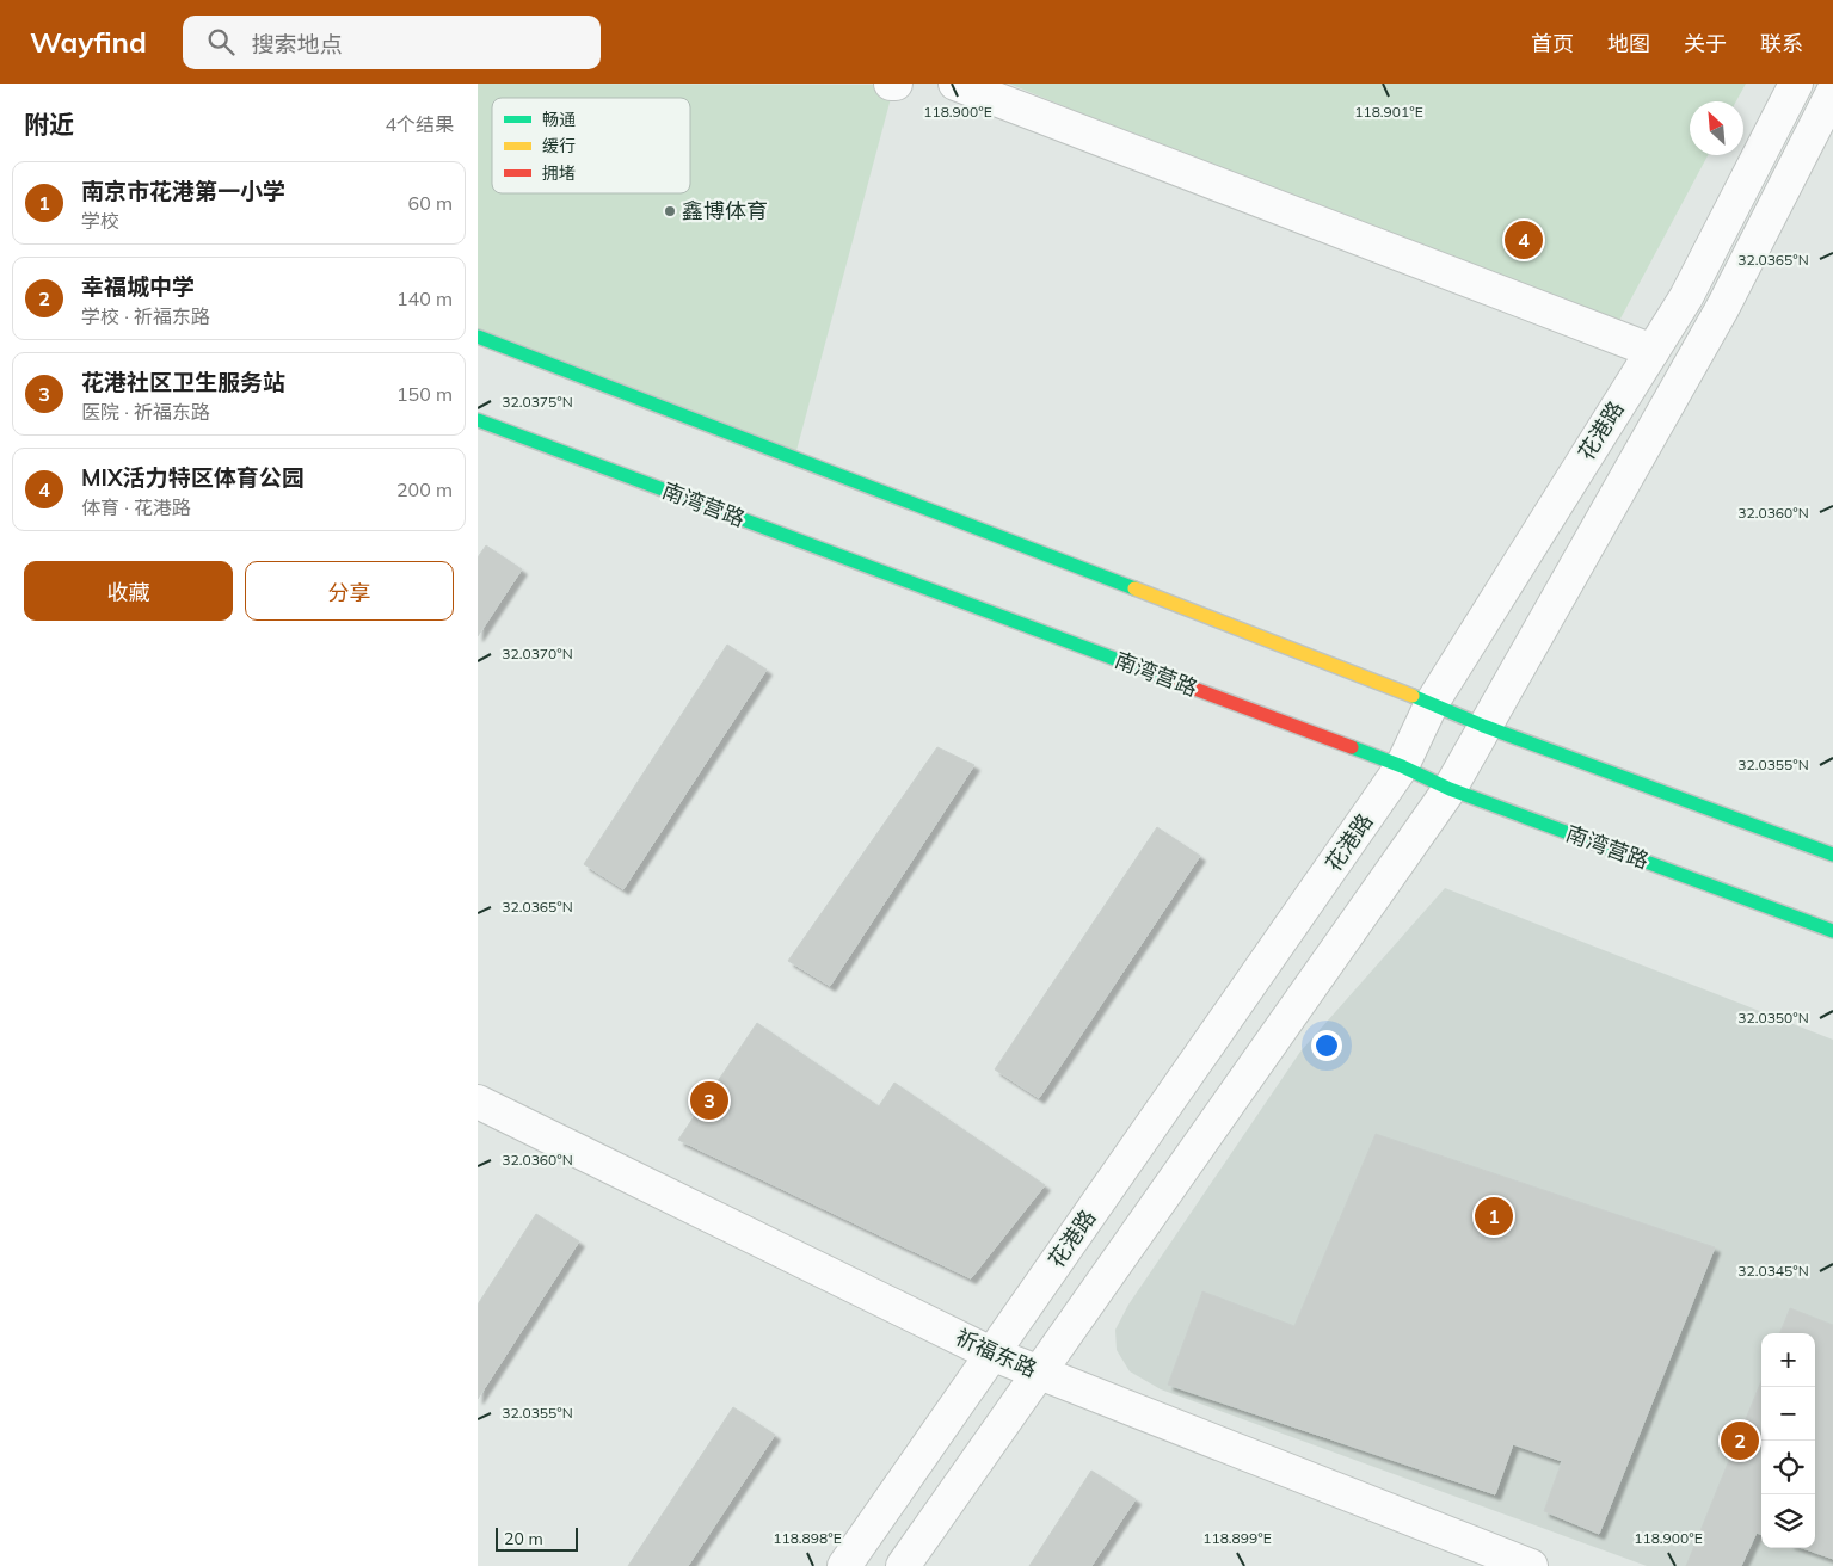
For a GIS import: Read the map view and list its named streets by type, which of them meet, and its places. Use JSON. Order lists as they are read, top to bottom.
{
  "streets": {
    "main road": ["南湾营路"],
    "street": ["花港路", "祈福东路"]
  },
  "crossings": [
    ["花港路", "南湾营路"],
    ["花港路", "祈福东路"]
  ],
  "places": ["鑫博体育"],
  "legend": ["畅通", "缓行", "拥堵"],
  "scale_bar": "20 m",
  "north": "top left",
  "page": {
    "header": "Wayfind",
    "search": "搜索地点",
    "nav": [
      "首页",
      "地图",
      "关于",
      "联系"
    ],
    "heading": ["附近", "4个结果"],
    "list": [
      {
        "mark": "1",
        "name": "南京市花港第一小学",
        "note": "学校",
        "value": "60 m"
      },
      {
        "mark": "2",
        "name": "幸福城中学",
        "note": "学校 · 祈福东路",
        "value": "140 m"
      },
      {
        "mark": "3",
        "name": "花港社区卫生服务站",
        "note": "医院 · 祈福东路",
        "value": "150 m"
      },
      {
        "mark": "4",
        "name": "MIX活力特区体育公园",
        "note": "体育 · 花港路",
        "value": "200 m"
      }
    ],
    "pins": [
      "4",
      "3",
      "1",
      "2"
    ],
    "buttons": ["收藏", "分享"],
    "map_buttons": ["+", "−"],
    "scale": "20 m"
  },
  "coordinates": [
    "118.900°E",
    "118.901°E",
    "32.0365°N",
    "32.0375°N",
    "32.0360°N",
    "32.0370°N",
    "32.0355°N",
    "32.0350°N",
    "32.0345°N",
    "118.898°E",
    "118.899°E"
  ]
}
